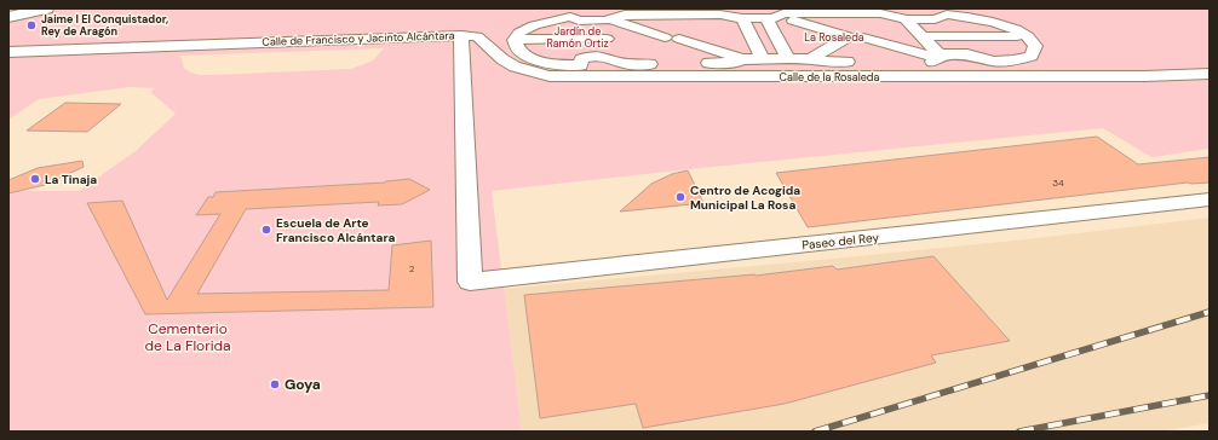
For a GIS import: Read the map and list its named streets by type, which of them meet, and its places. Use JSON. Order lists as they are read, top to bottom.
{
  "streets": {
    "street": ["Calle de Francisco y Jacinto Alcántara", "Calle de la Rosaleda", "Paseo del Rey"]
  },
  "crossings": [
    ["Calle de Francisco y Jacinto Alcántara", "Calle de la Rosaleda"],
    ["Calle de Francisco y Jacinto Alcántara", "Paseo del Rey"]
  ],
  "parks": ["Jardín de Ramón Ortiz", "La Rosaleda", "Cementerio de La Florida"],
  "places": [
    "Jaime I El Conquistador, Rey de Aragón",
    "La Tinaja",
    "Centro de Acogida Municipal La Rosa",
    "Escuela de Arte Francisco Alcántara",
    "Goya"
  ],
  "house_numbers": ["34", "2"]
}
